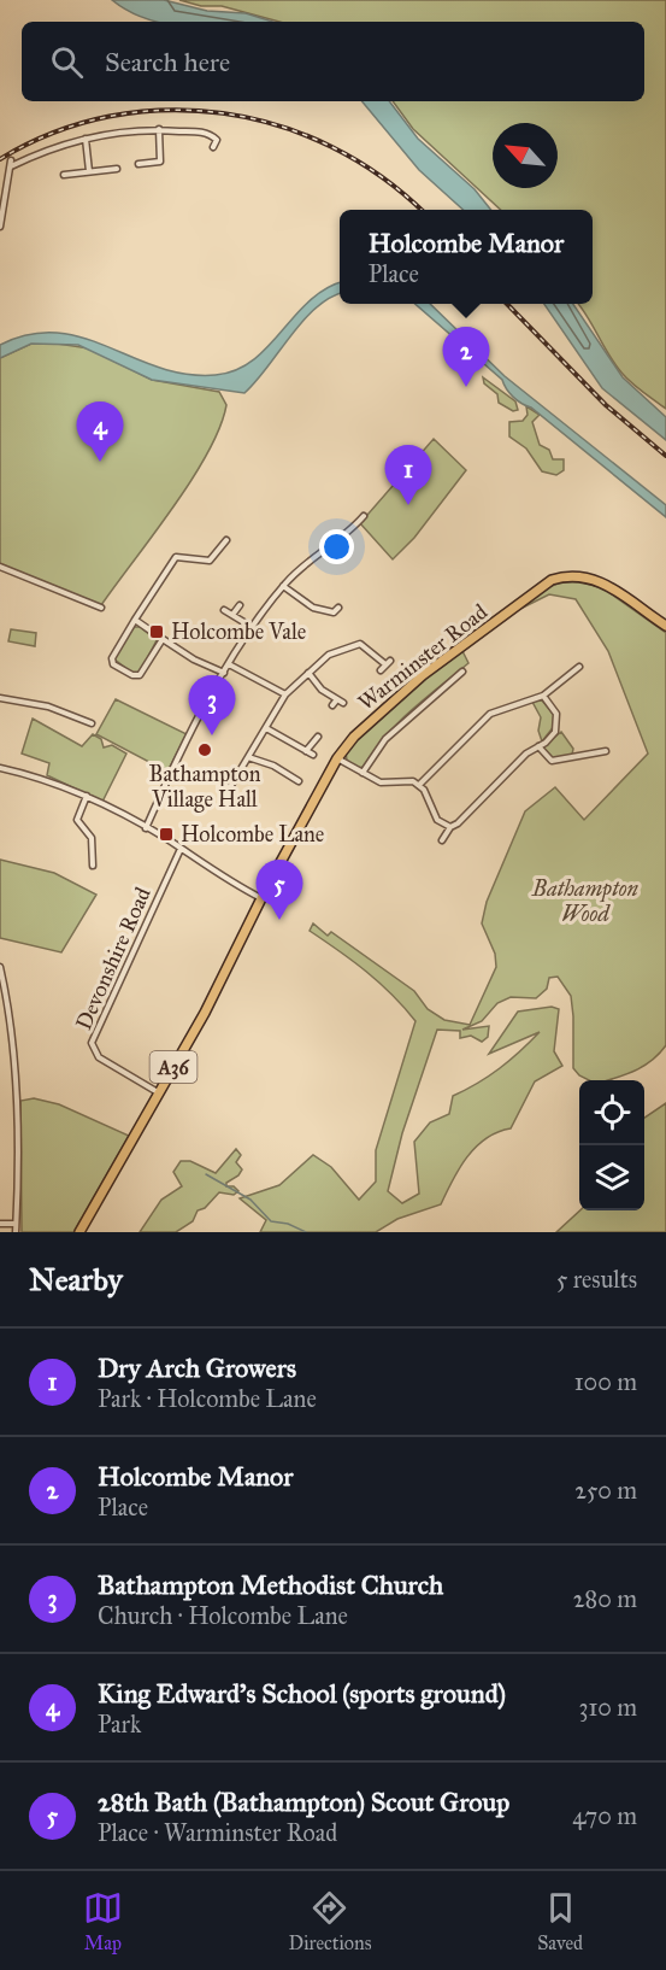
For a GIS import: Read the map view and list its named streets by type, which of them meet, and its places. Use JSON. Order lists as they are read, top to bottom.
{
  "streets": {
    "highway": ["Warminster Road", "A36"],
    "street": ["Devonshire Road"]
  },
  "crossings": [
    ["Warminster Road", "Devonshire Road"]
  ],
  "parks": ["Bathampton Wood"],
  "places": {
    "transit": ["Holcombe Vale", "Holcombe Lane"],
    "other": ["Bathampton Village Hall"]
  },
  "north": "top left",
  "page": {
    "search": "Search here",
    "popup": ["Holcombe Manor", "Place"],
    "pins": [
      "2",
      "4",
      "1",
      "3",
      "5"
    ],
    "heading": ["Nearby", "5 results"],
    "list": [
      {
        "mark": "1",
        "name": "Dry Arch Growers",
        "note": "Park · Holcombe Lane",
        "value": "100 m"
      },
      {
        "mark": "2",
        "name": "Holcombe Manor",
        "note": "Place",
        "value": "250 m"
      },
      {
        "mark": "3",
        "name": "Bathampton Methodist Church",
        "note": "Church · Holcombe Lane",
        "value": "280 m"
      },
      {
        "mark": "4",
        "name": "King Edward's School (sports ground)",
        "note": "Park",
        "value": "310 m"
      },
      {
        "mark": "5",
        "name": "28th Bath (Bathampton) Scout Group",
        "note": "Place · Warminster Road",
        "value": "470 m"
      }
    ],
    "nav": ["Map", "Directions", "Saved"]
  }
}
